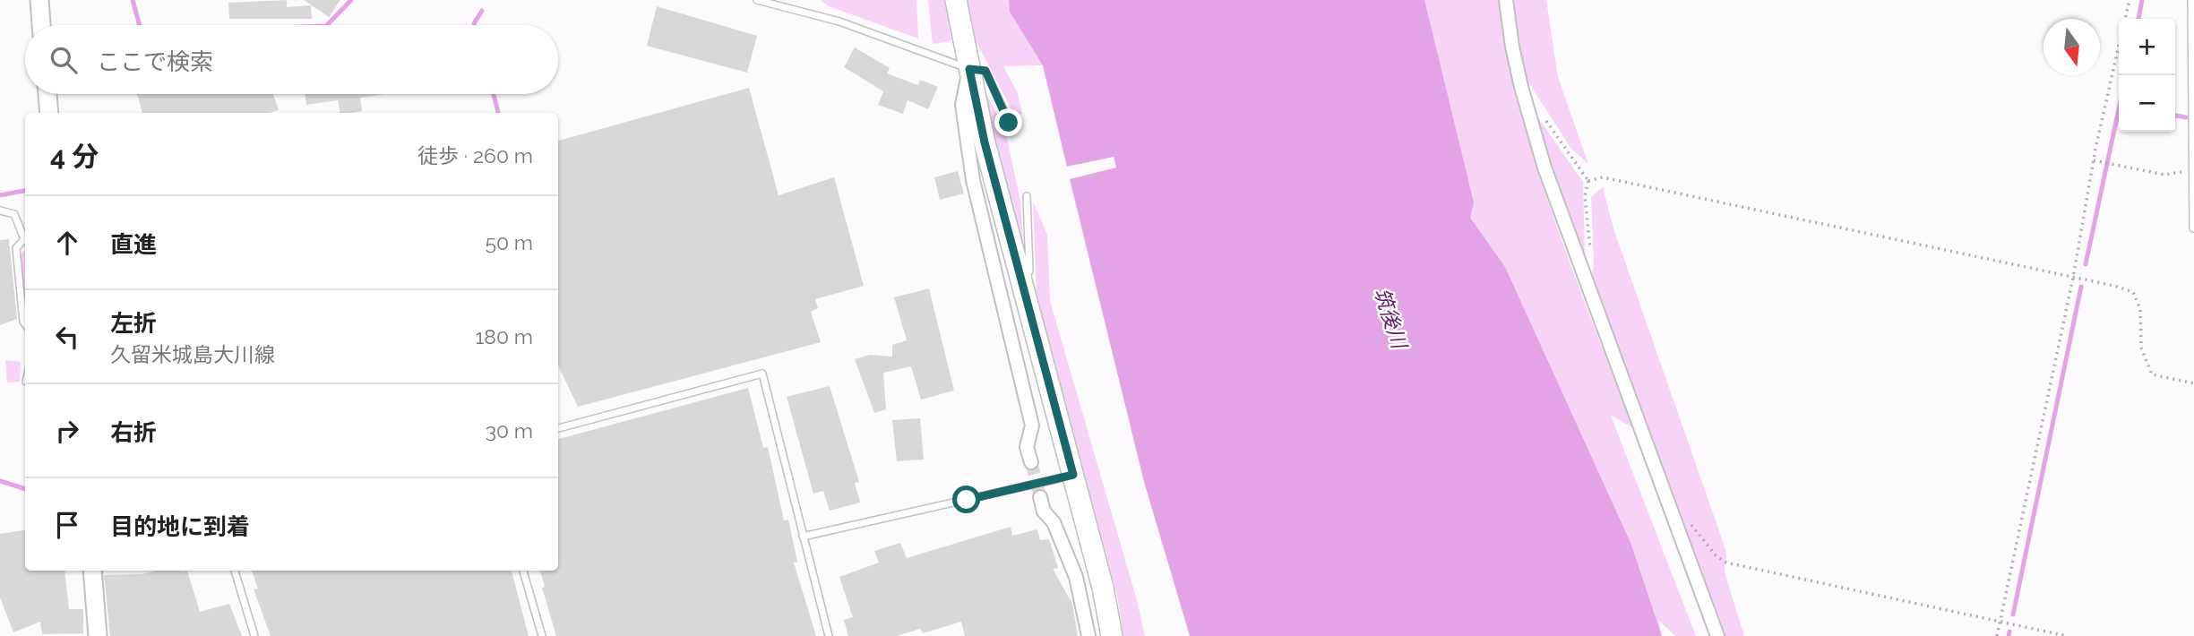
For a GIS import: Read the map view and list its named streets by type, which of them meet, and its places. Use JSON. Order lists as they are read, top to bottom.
{
  "water": ["筑後川"],
  "north": "bottom",
  "page": {
    "map_buttons": ["+", "−"],
    "search": "ここで検索",
    "heading": ["4 分", "徒歩 · 260 m"],
    "list": [
      ["直進", "50 m"],
      ["左折", "久留米城島大川線", "180 m"],
      ["右折", "30 m"],
      "目的地に到着"
    ]
  }
}
